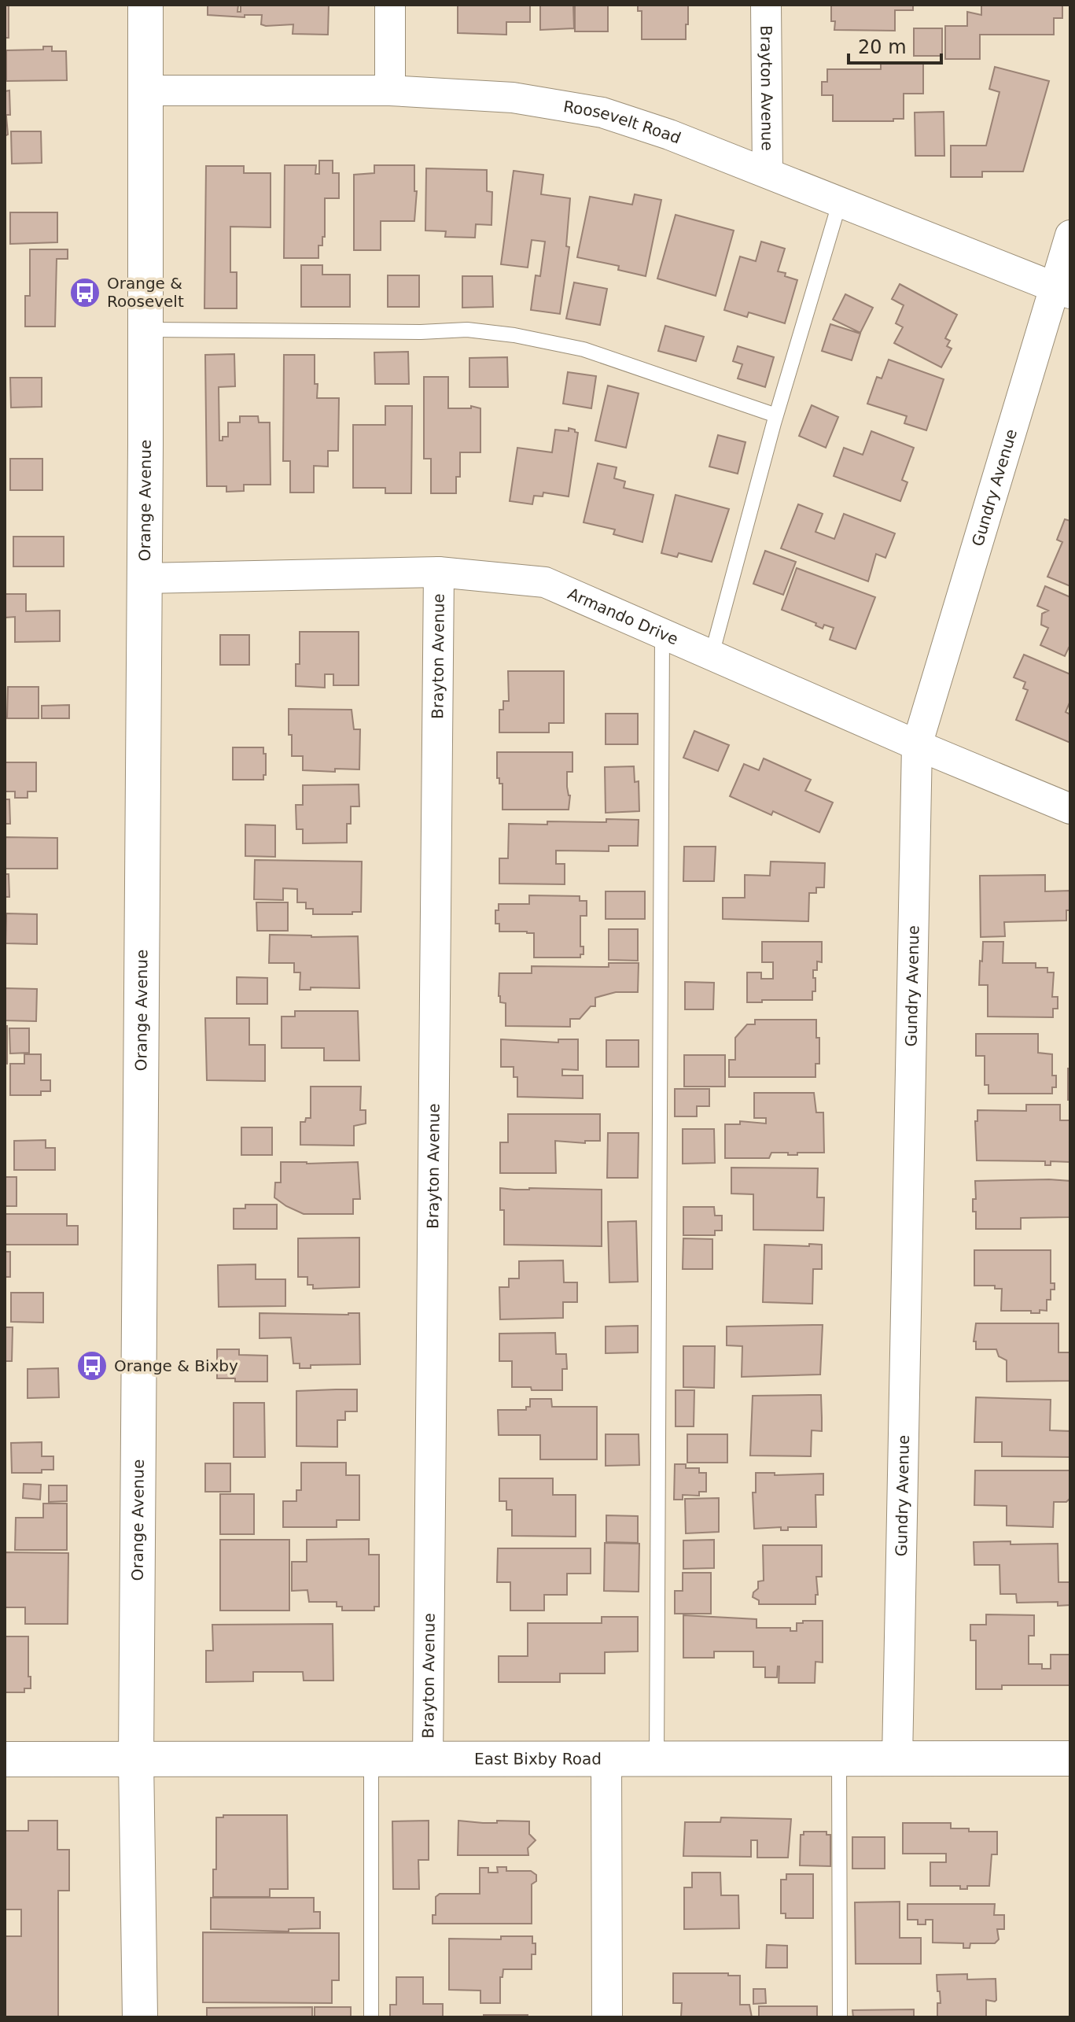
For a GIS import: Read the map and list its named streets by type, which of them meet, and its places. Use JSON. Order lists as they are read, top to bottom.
{
  "streets": {
    "street": [
      "Brayton Avenue",
      "Roosevelt Road",
      "Gundry Avenue",
      "Orange Avenue",
      "Armando Drive",
      "East Bixby Road"
    ]
  },
  "crossings": [
    ["Brayton Avenue", "Roosevelt Road"],
    ["Brayton Avenue", "Armando Drive"],
    ["Brayton Avenue", "East Bixby Road"],
    ["Roosevelt Road", "Gundry Avenue"],
    ["Roosevelt Road", "Orange Avenue"],
    ["Gundry Avenue", "Armando Drive"],
    ["Gundry Avenue", "East Bixby Road"],
    ["Orange Avenue", "Armando Drive"],
    ["Orange Avenue", "East Bixby Road"]
  ],
  "places": {
    "bus stop": ["Orange & Roosevelt", "Orange & Bixby"]
  },
  "scale_bar": "20 m"
}
